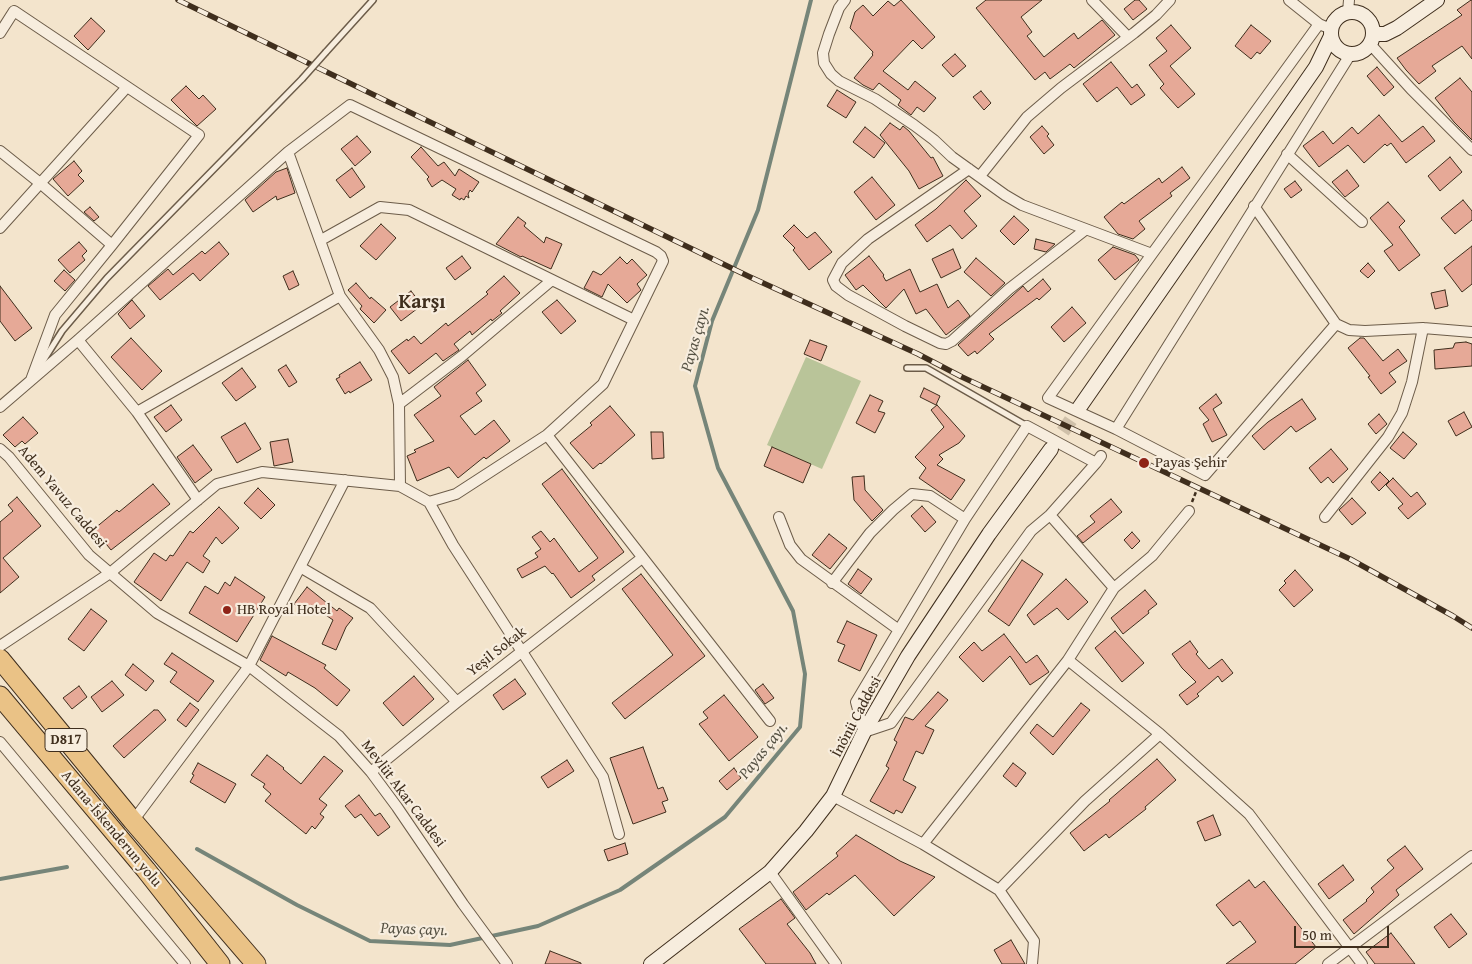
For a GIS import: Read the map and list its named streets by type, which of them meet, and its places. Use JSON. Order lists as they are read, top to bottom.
{
  "streets": {
    "highway": ["D817", "Adana-İskenderun yolu"],
    "main road": ["İnönü Caddesi"],
    "street": ["Adem Yavuz Caddesi", "Yeşil Sokak", "Mevlüt Akar Caddesi"]
  },
  "crossings": [
    ["Adem Yavuz Caddesi", "Mevlüt Akar Caddesi"],
    ["Yeşil Sokak", "Mevlüt Akar Caddesi"]
  ],
  "districts": ["Karşı"],
  "water": ["Payas çayı."],
  "places": ["Payas Şehi̇r", "HB Royal Hotel"],
  "scale_bar": "50 m"
}
